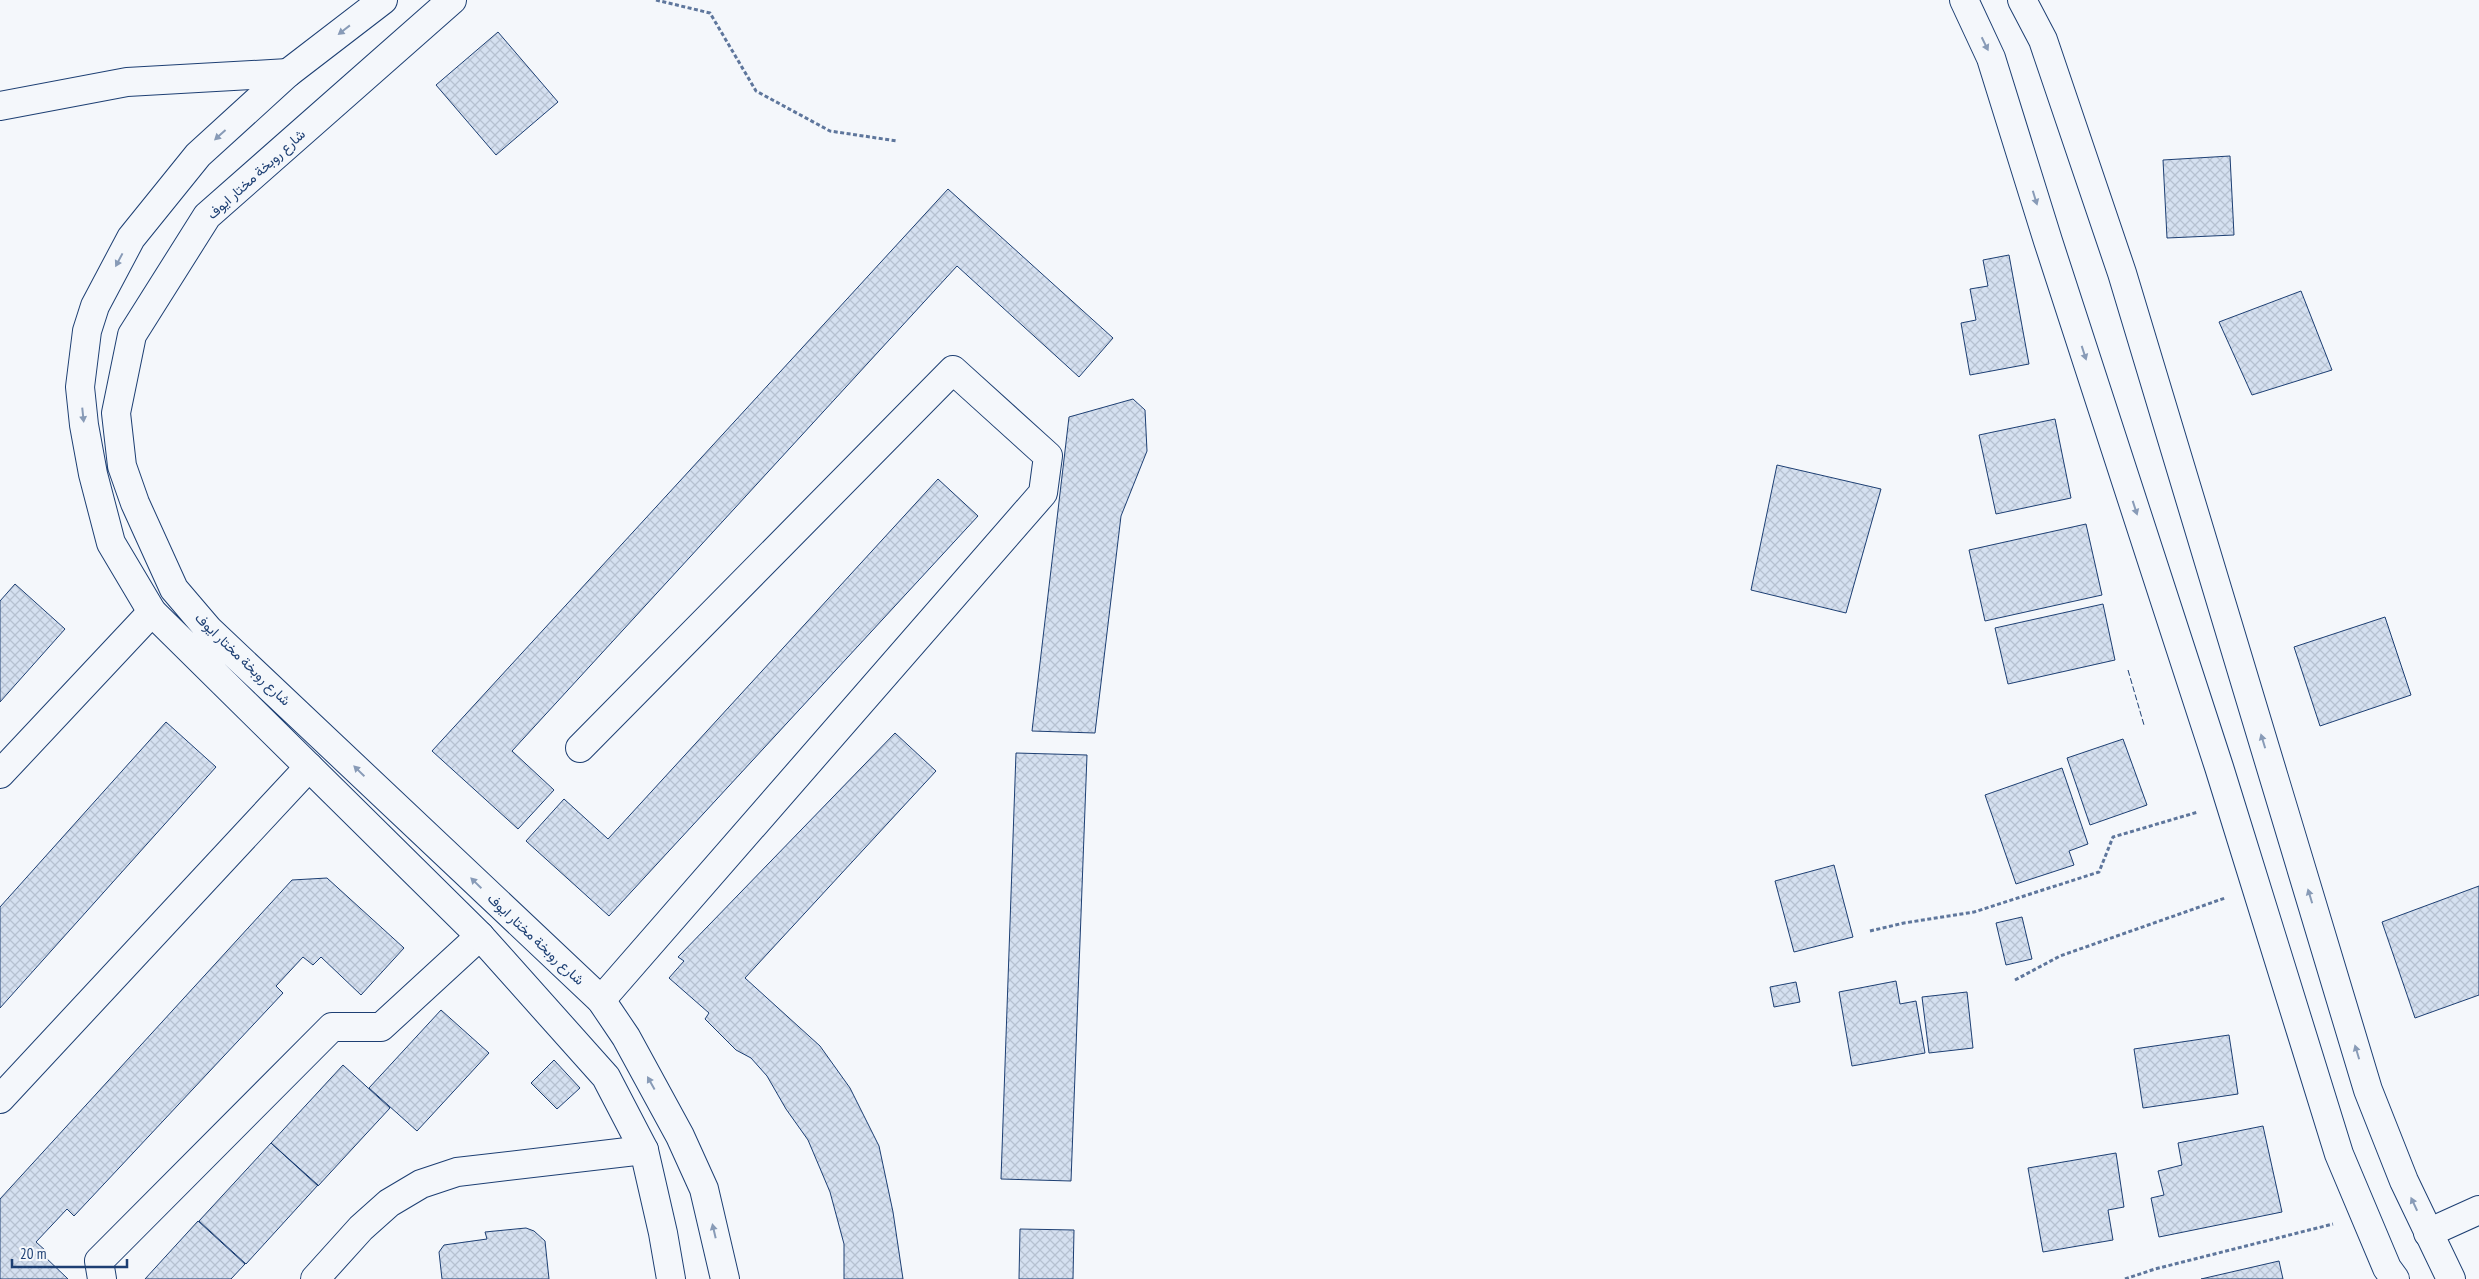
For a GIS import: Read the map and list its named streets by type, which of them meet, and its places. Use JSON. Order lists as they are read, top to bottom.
{
  "streets": {
    "street": ["شارع روبخة مختار ايوف"]
  },
  "one_way": ["شارع روبخة مختار ايوف"],
  "scale_bar": "20 m"
}
